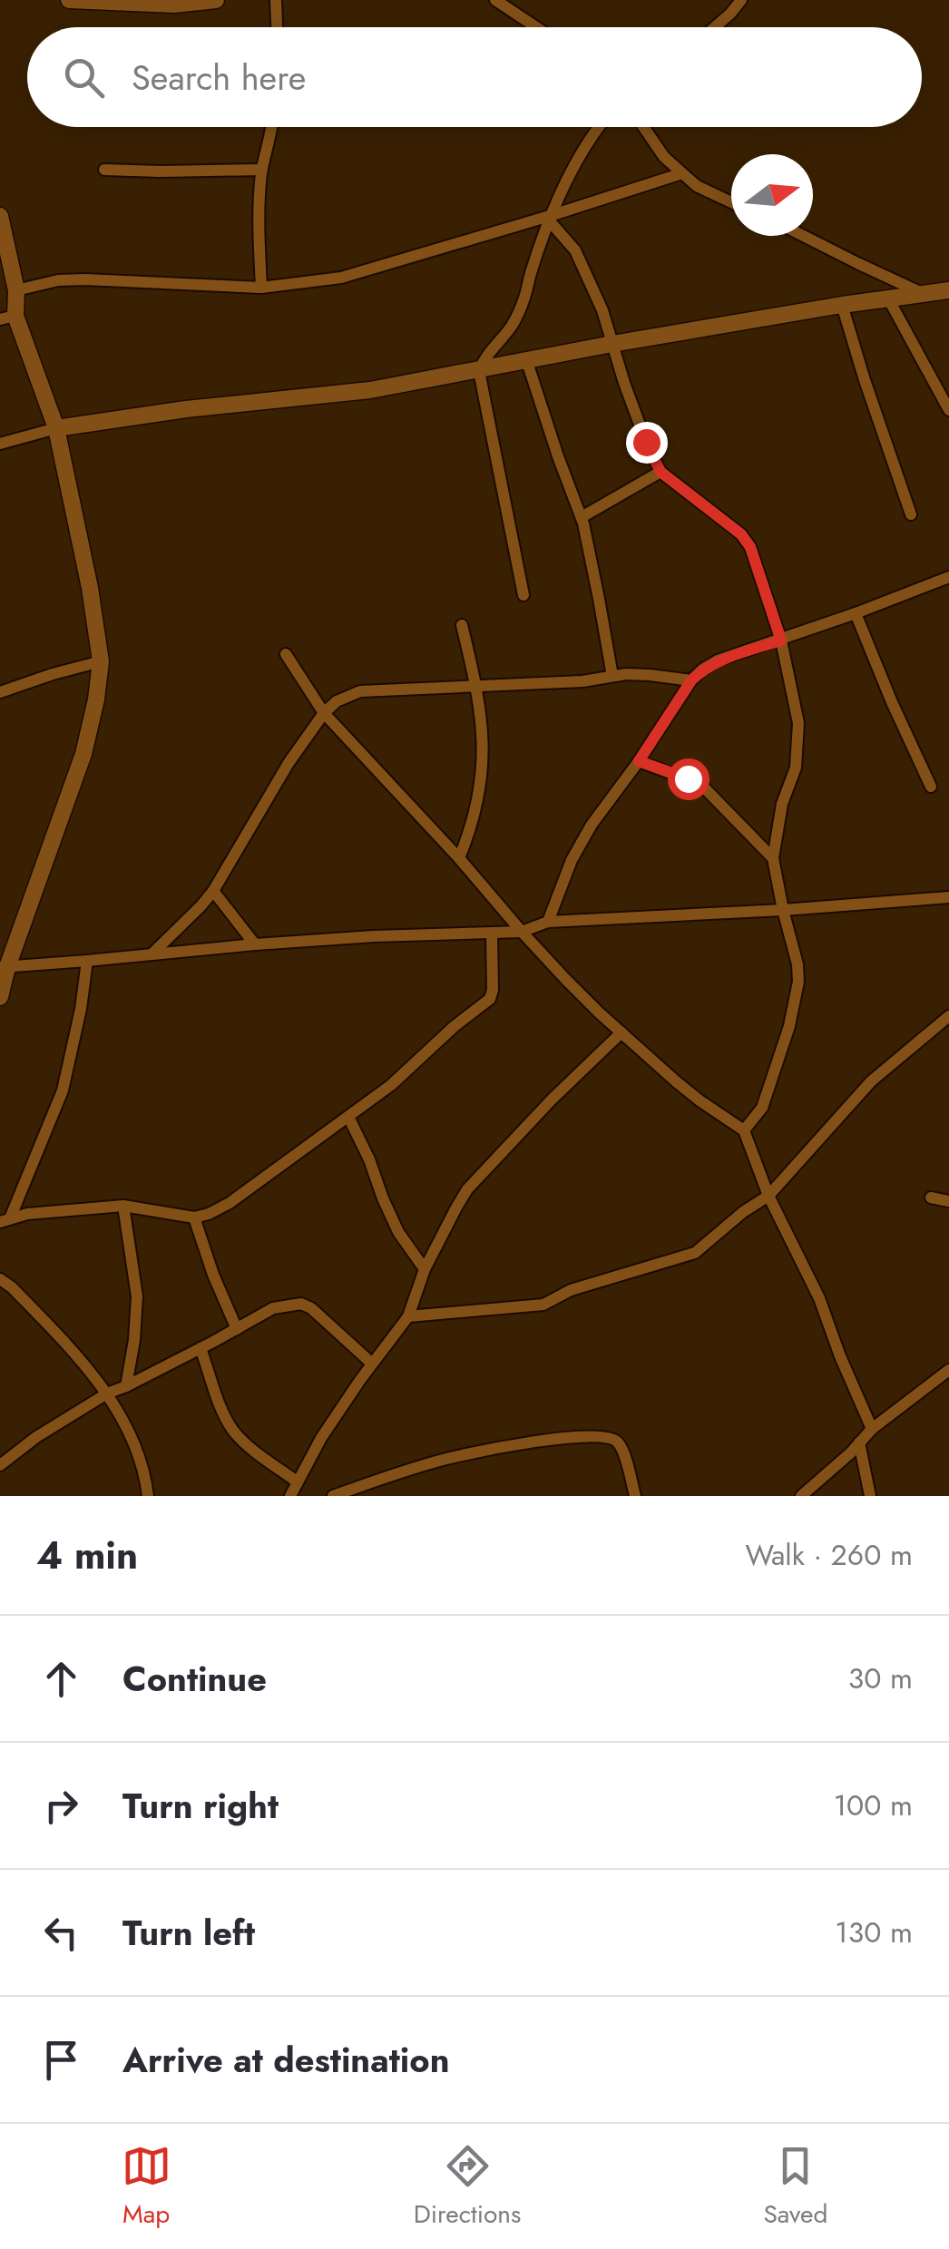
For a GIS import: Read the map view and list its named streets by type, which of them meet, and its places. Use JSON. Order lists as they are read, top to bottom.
{
  "north": "right",
  "page": {
    "search": "Search here",
    "heading": ["4 min", "Walk · 260 m"],
    "list": [
      ["Continue", "30 m"],
      ["Turn right", "100 m"],
      ["Turn left", "130 m"],
      "Arrive at destination"
    ],
    "nav": ["Map", "Directions", "Saved"]
  }
}
